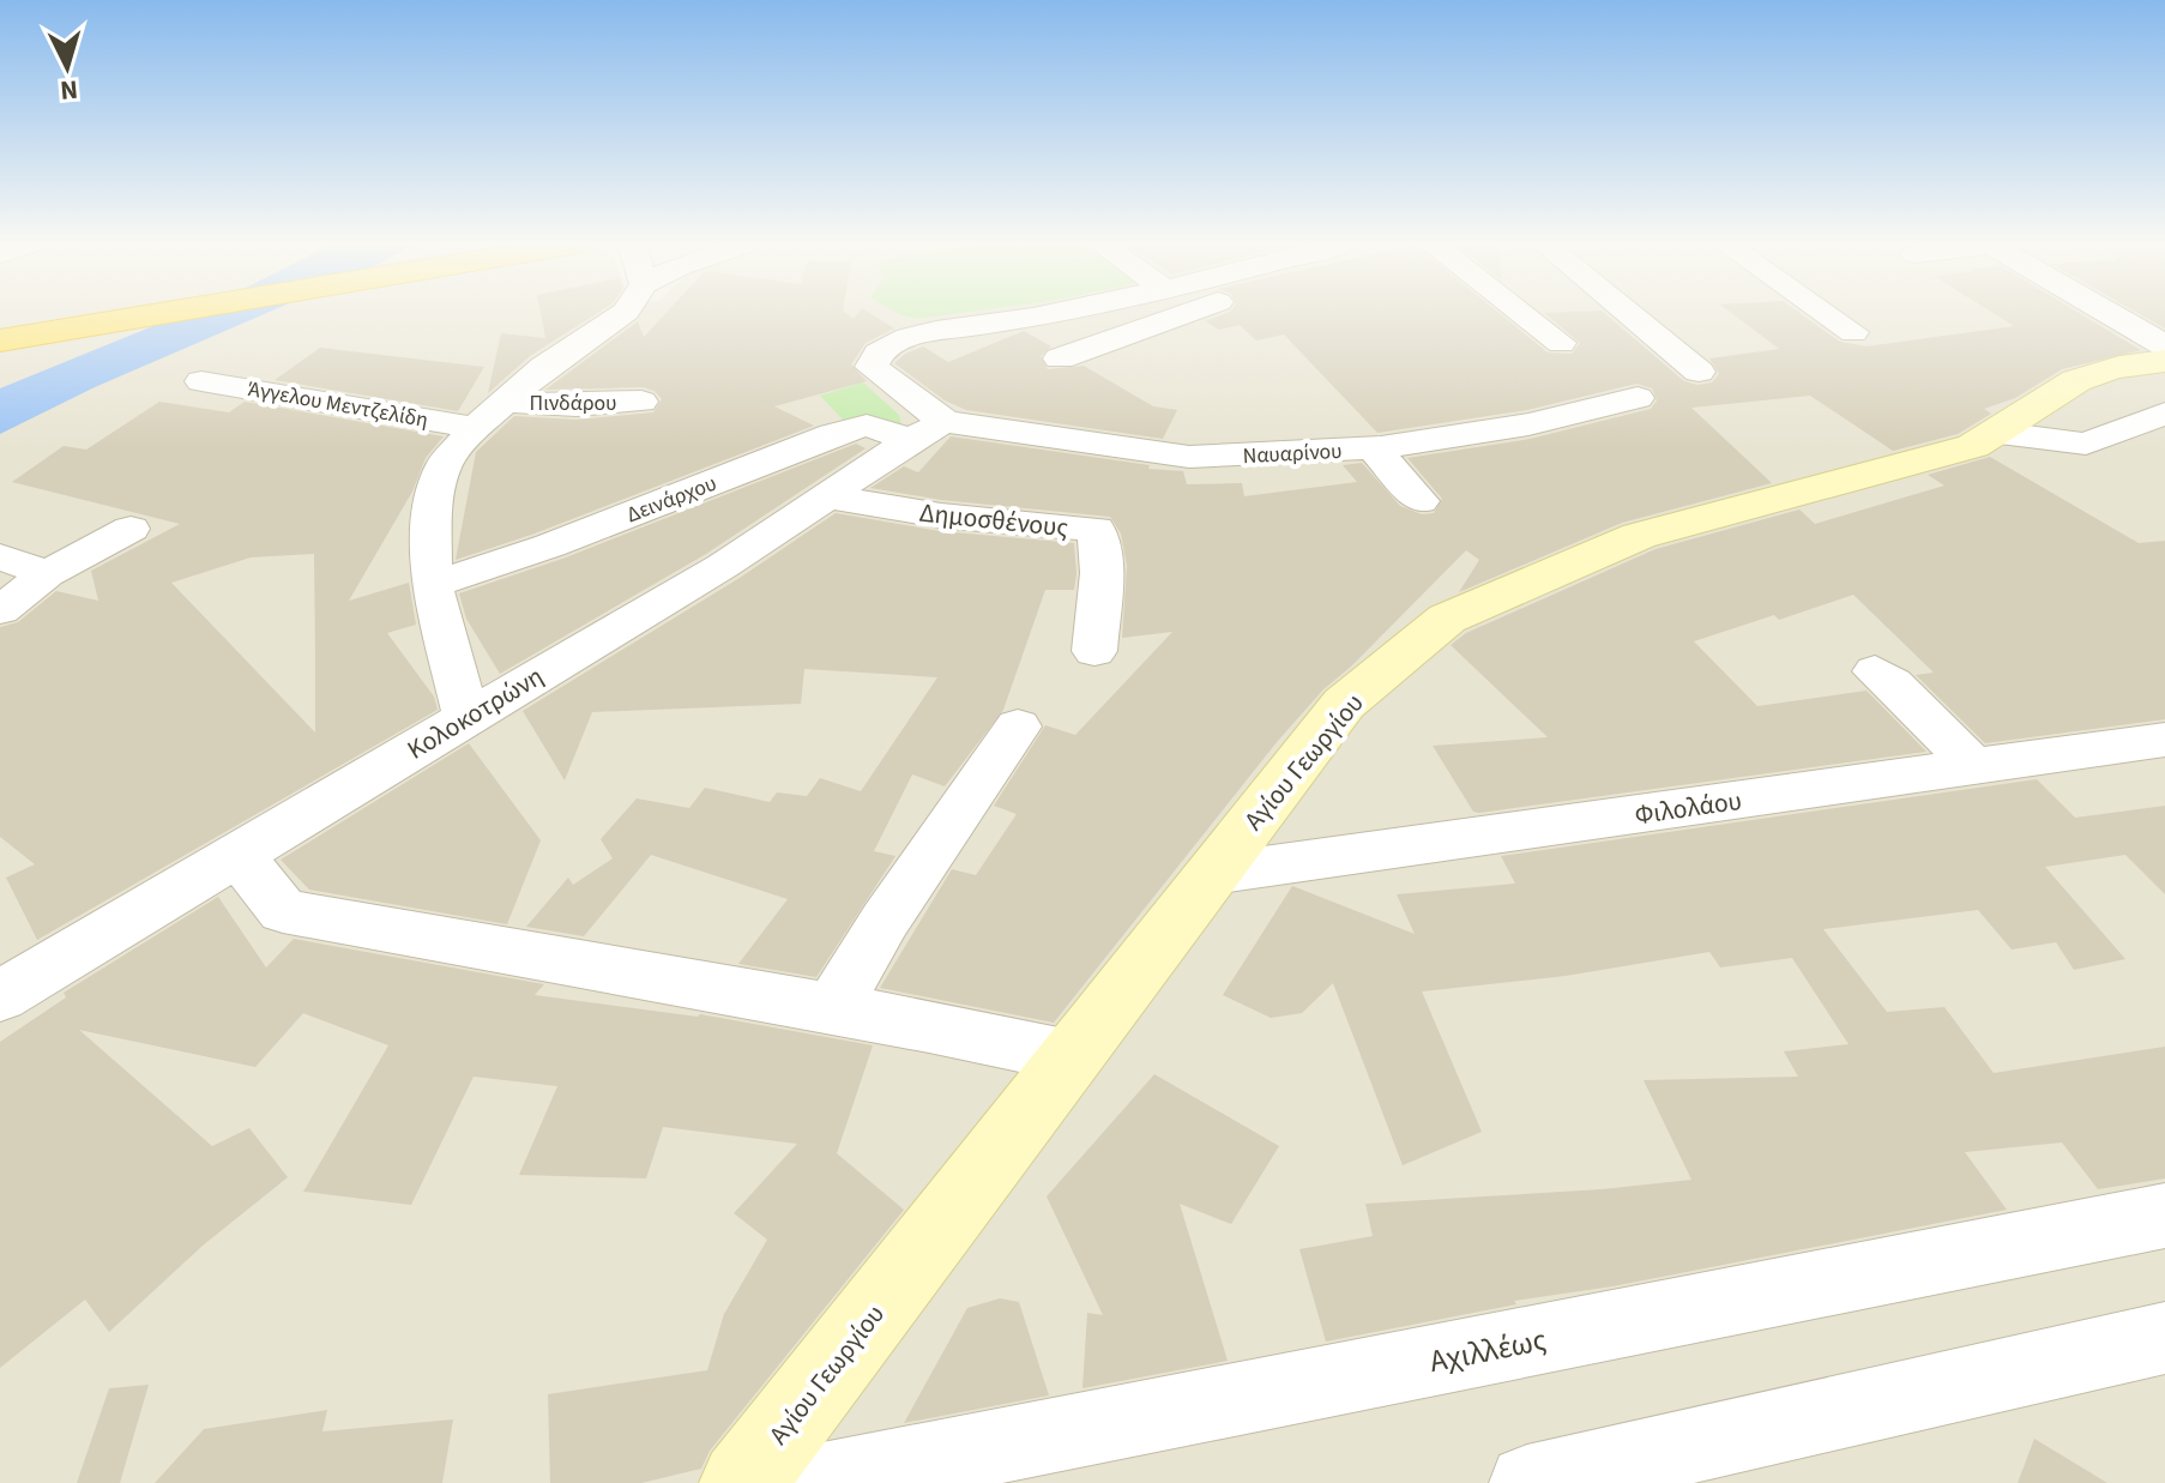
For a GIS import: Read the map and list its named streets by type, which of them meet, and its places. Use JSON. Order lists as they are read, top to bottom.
{
  "streets": {
    "street": [
      "Πινδάρου",
      "Άγγελου Μεντζελίδη",
      "Ναυαρίνου",
      "Δεινάρχου",
      "Δημοσθένους",
      "Κολοκοτρώνη",
      "Αγίου Γεωργίου",
      "Φιλολάου",
      "Αχιλλέως"
    ]
  },
  "crossings": [
    ["Ναυαρίνου", "Δεινάρχου"],
    ["Ναυαρίνου", "Κολοκοτρώνη"],
    ["Δεινάρχου", "Κολοκοτρώνη"],
    ["Δημοσθένους", "Κολοκοτρώνη"],
    ["Αγίου Γεωργίου", "Φιλολάου"]
  ],
  "north": "bottom"
}
